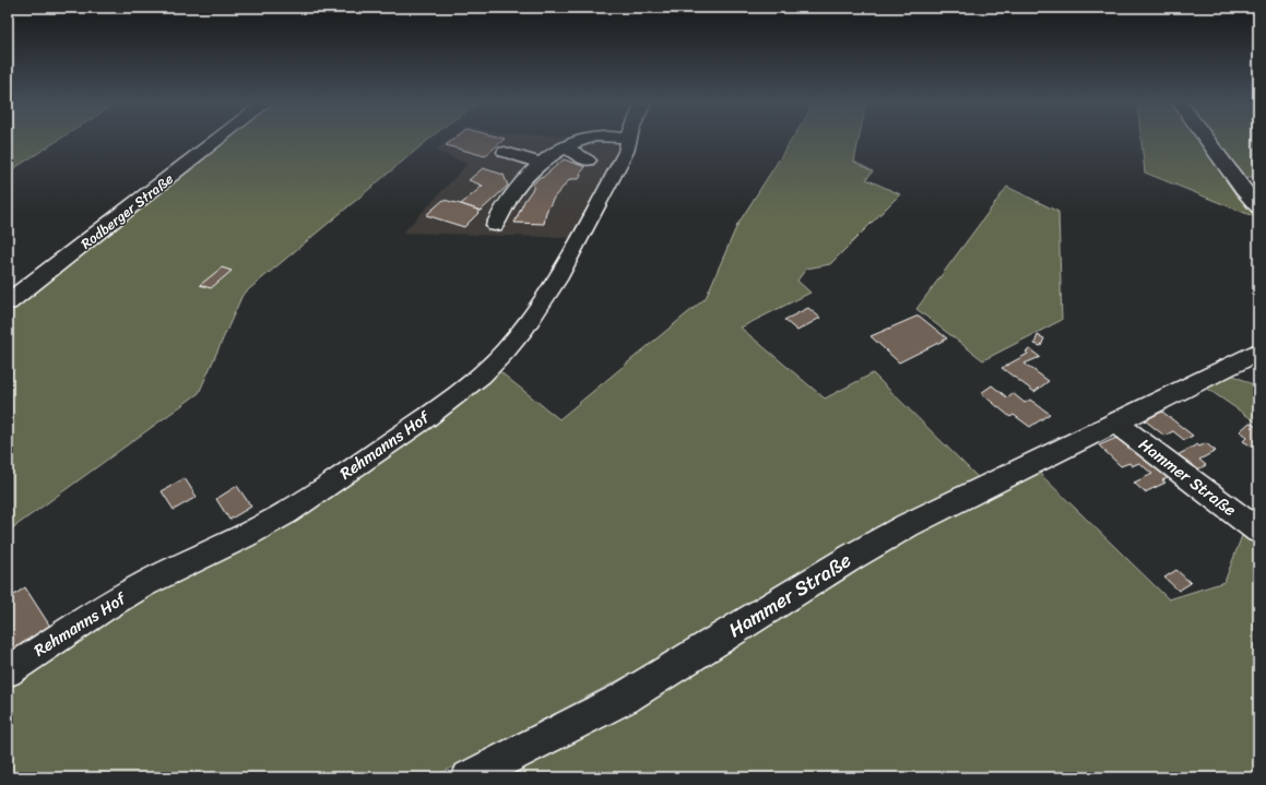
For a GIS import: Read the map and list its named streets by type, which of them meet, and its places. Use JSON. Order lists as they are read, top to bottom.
{
  "streets": {
    "main road": ["Hammer Straße"],
    "street": ["Rodberger Straße", "Rehmanns Hof"]
  }
}
